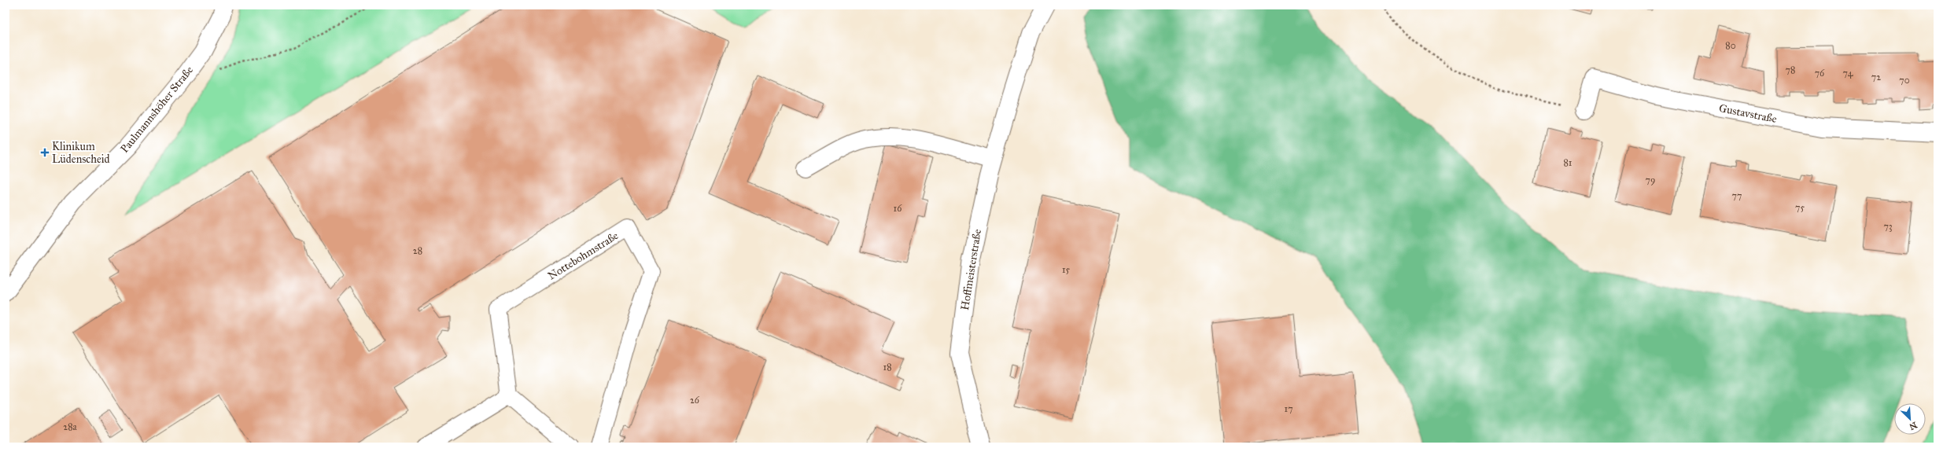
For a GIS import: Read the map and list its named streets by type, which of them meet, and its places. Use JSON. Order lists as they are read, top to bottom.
{
  "streets": {
    "street": ["Paulmannshöher Straße", "Gustavstraße", "Hoffmeisterstraße"],
    "lane": ["Nottebohmstraße"]
  },
  "places": {
    "health": ["Klinikum Lüdenscheid"]
  },
  "house_numbers": [
    "80",
    "78",
    "76",
    "74",
    "72",
    "70",
    "81",
    "79",
    "77",
    "75",
    "16",
    "73",
    "28",
    "15",
    "18",
    "26",
    "17",
    "28a"
  ],
  "north": "bottom right"
}
